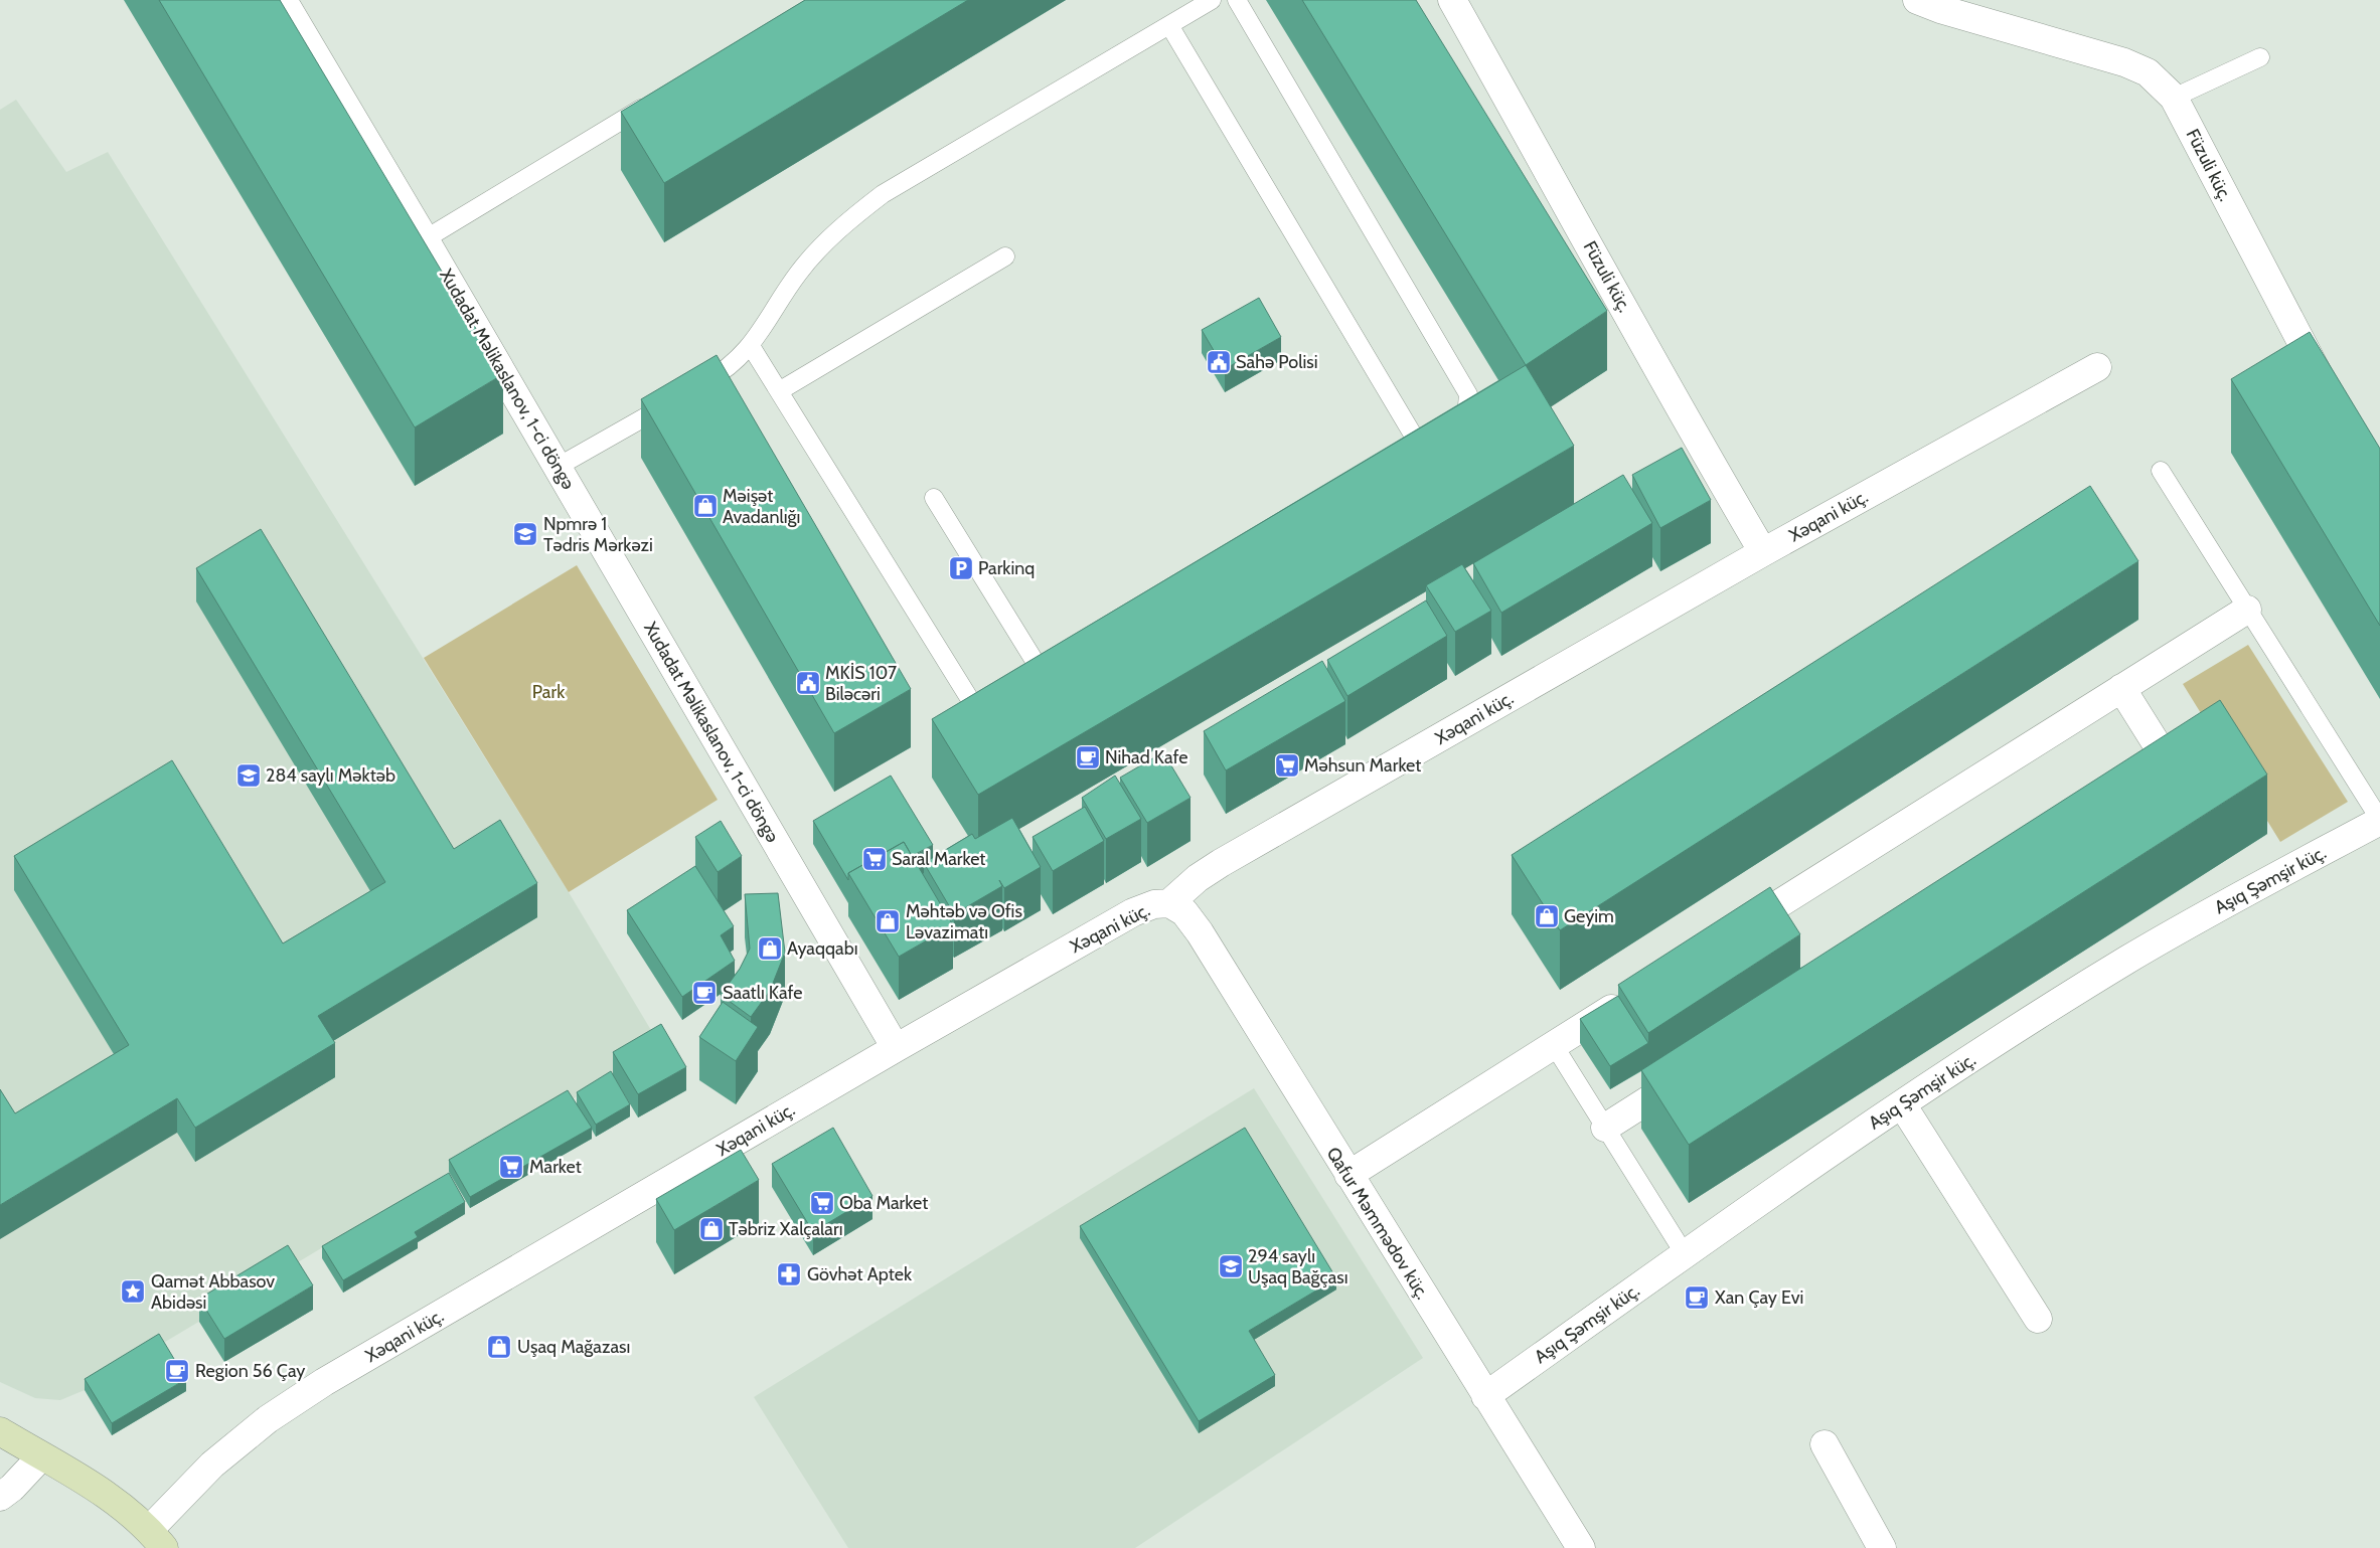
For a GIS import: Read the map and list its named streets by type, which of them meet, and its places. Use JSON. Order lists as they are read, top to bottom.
{
  "streets": {
    "street": [
      "Füzuli küç.",
      "Xudadat Məlikaslanov, 1-ci döngə",
      "Xəqani küç.",
      "Aşıq Şəmşir küç.",
      "Qafur Məmmədov küç."
    ]
  },
  "crossings": [
    ["Füzuli küç.", "Xəqani küç."],
    ["Xudadat Məlikaslanov, 1-ci döngə", "Xəqani küç."],
    ["Xəqani küç.", "Qafur Məmmədov küç."],
    ["Aşıq Şəmşir küç.", "Qafur Məmmədov küç."]
  ],
  "parks": ["Park"],
  "places": {
    "public building": ["Sahə Polisi", "MKİS 107 Biləcəri"],
    "shop": [
      "Məişət Avadanlığı",
      "Geyim",
      "Məhtəb və Ofis Ləvazimatı",
      "Ayaqqabı",
      "Təbriz Xalçaları",
      "Uşaq Mağazası"
    ],
    "school or university": ["Npmrə 1 Tədris Mərkəzi", "284 saylı Məktəb", "294 saylı Uşaq Bağçası"],
    "parking": ["Parkinq"],
    "cafe": [
      "Nihad Kafe",
      "Saatlı Kafe",
      "Xan Çay Evi",
      "Region 56 Çay"
    ],
    "supermarket": [
      "Məhsun Market",
      "Saral Market",
      "Market",
      "Oba Market"
    ],
    "pharmacy": ["Gövhət Aptek"],
    "place": ["Qamət Abbasov Abidəsi"]
  }
}
